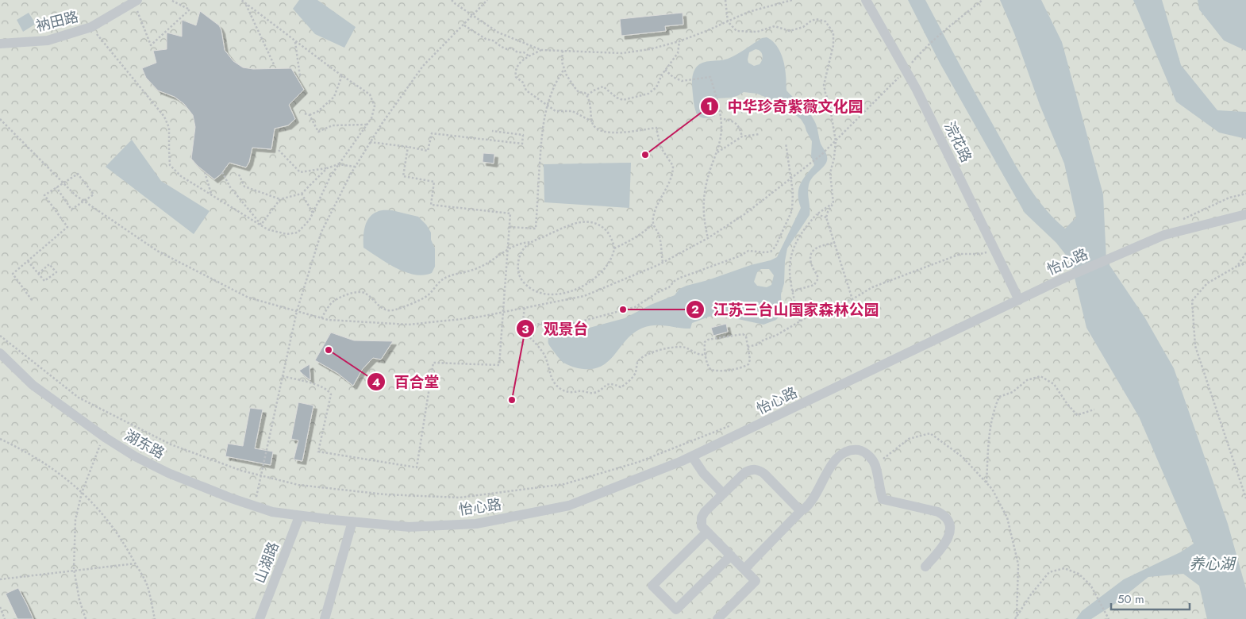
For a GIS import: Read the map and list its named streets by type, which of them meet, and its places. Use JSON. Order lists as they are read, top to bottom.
{
  "streets": {
    "street": [
      "衲田路",
      "浣花路",
      "怡心路",
      "湖东路",
      "山湖路"
    ]
  },
  "crossings": [
    ["浣花路", "怡心路"],
    ["怡心路", "湖东路"],
    ["怡心路", "山湖路"],
    ["湖东路", "山湖路"]
  ],
  "water": ["养心湖"],
  "places": [
    "中华珍奇紫薇文化园",
    "江苏三台山国家森林公园",
    "百合堂",
    "观景台"
  ],
  "scale_bar": "50 m"
}
